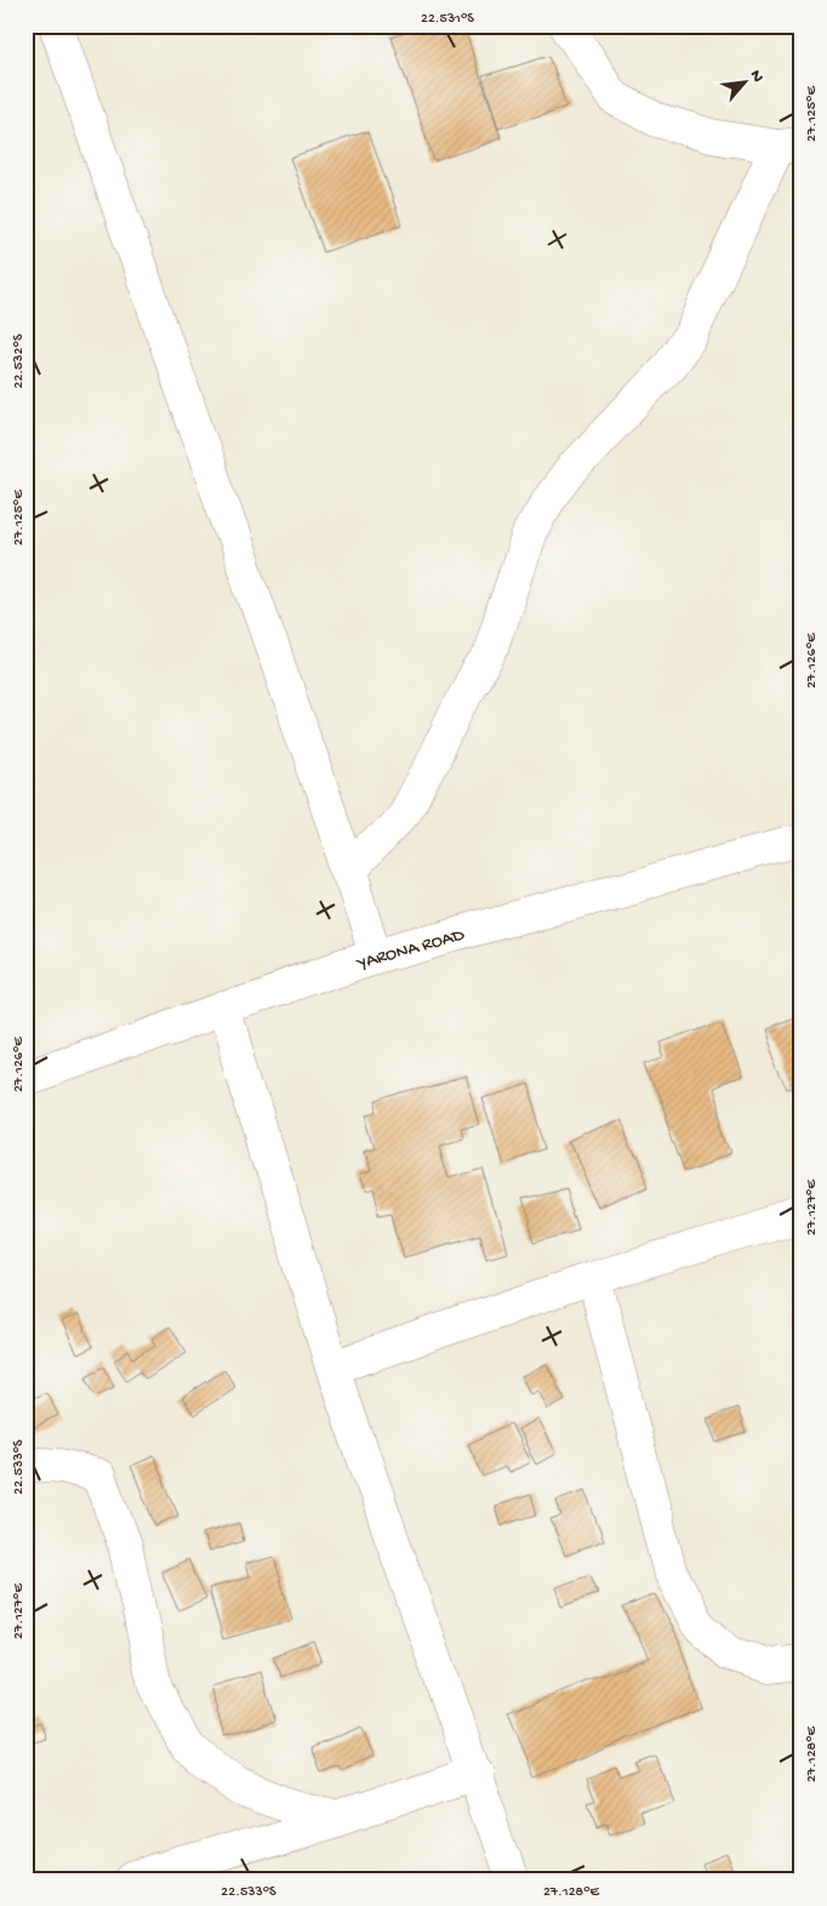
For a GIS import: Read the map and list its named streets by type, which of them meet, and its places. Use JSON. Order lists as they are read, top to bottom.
{
  "streets": {
    "street": ["YARONA ROAD"]
  },
  "north": "top right",
  "coordinates": [
    "22.531°S",
    "27.125°E",
    "22.532°S",
    "27.126°E",
    "27.127°E",
    "22.533°S",
    "27.128°E"
  ]
}
